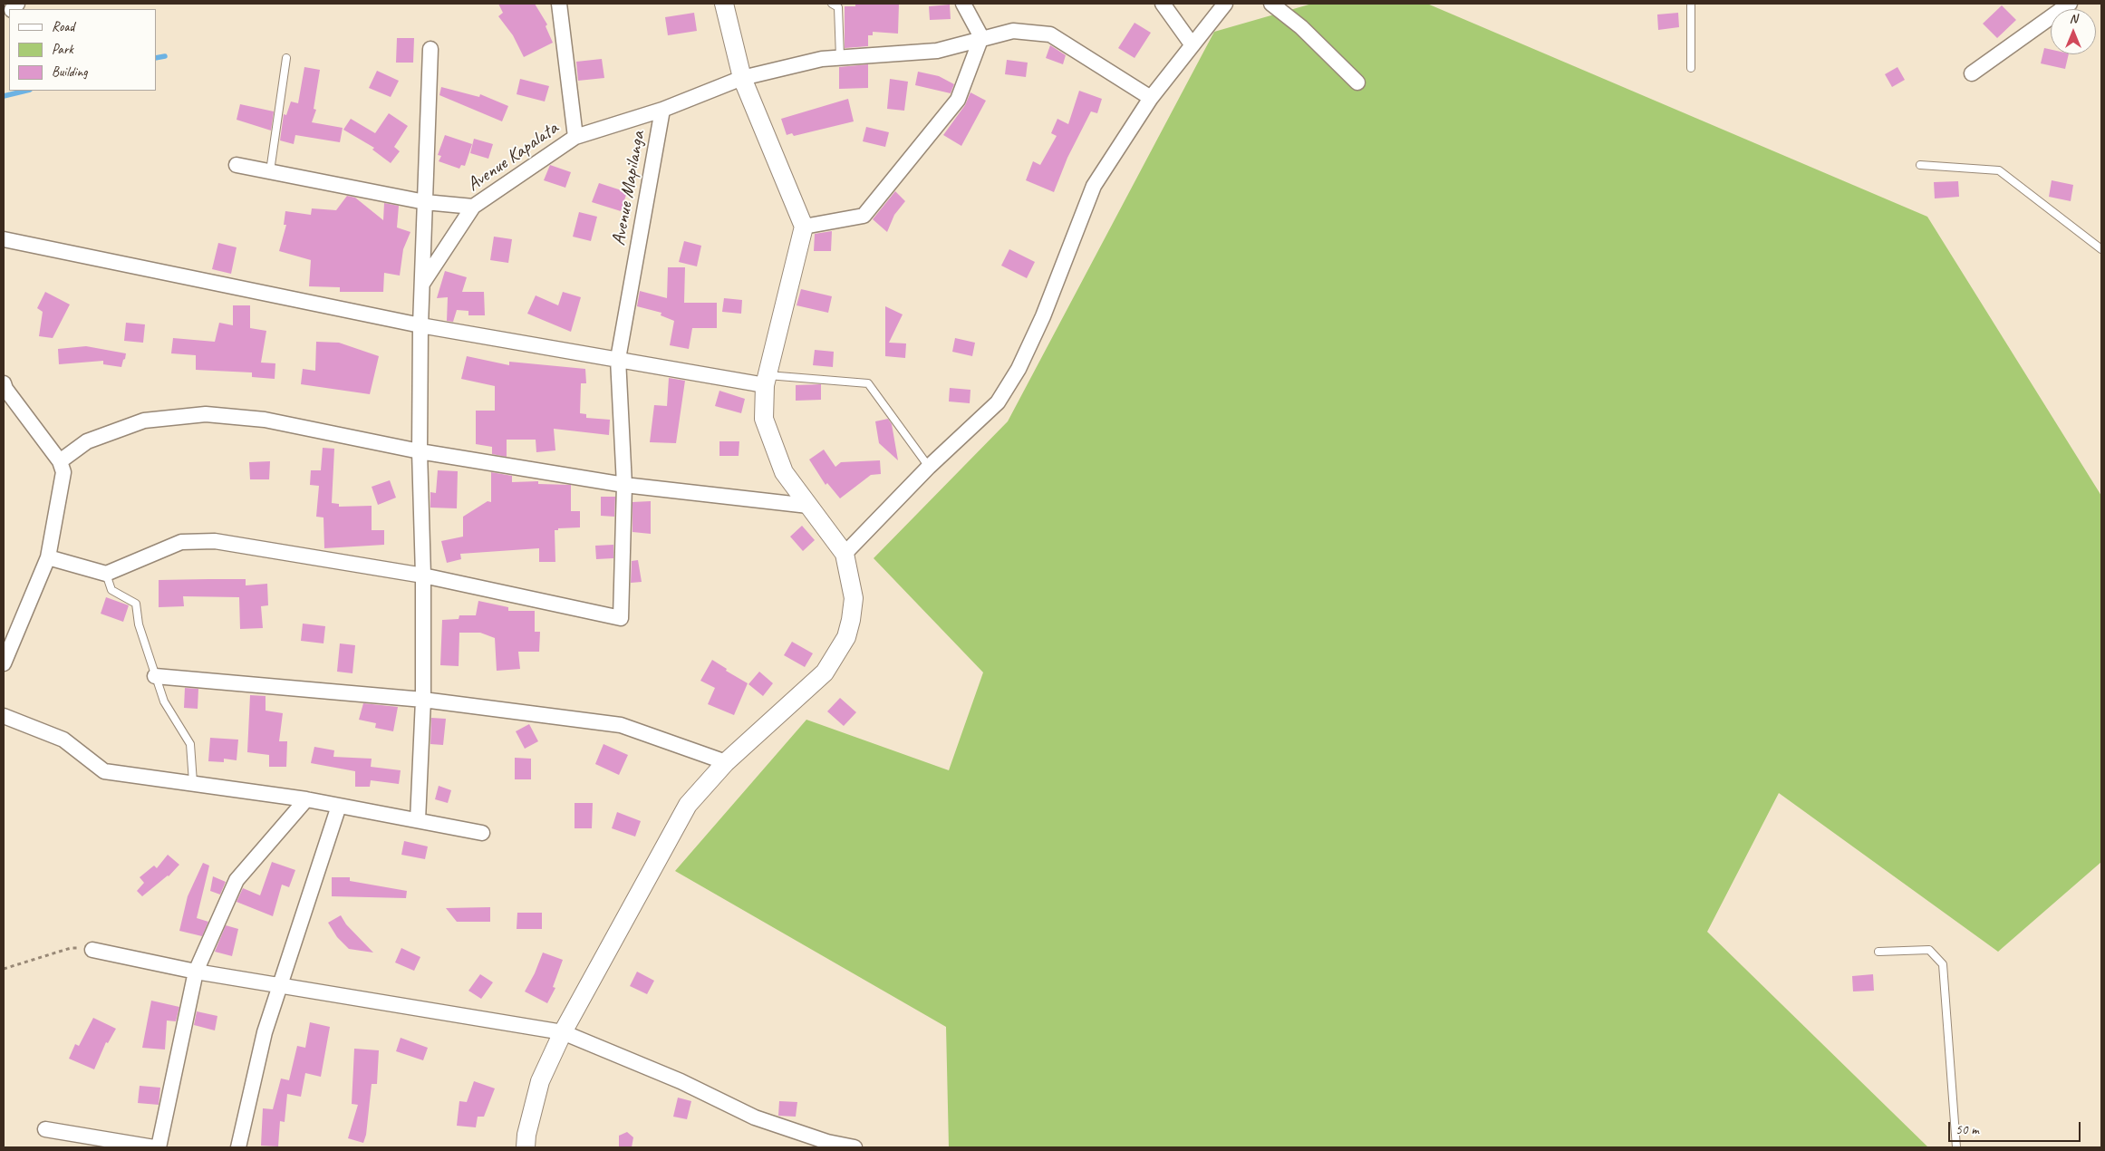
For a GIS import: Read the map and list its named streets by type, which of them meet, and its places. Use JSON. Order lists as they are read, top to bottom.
{
  "streets": {
    "street": ["Avenue Kapalata", "Avenue Mapilanga"]
  },
  "crossings": [
    ["Avenue Kapalata", "Avenue Mapilanga"]
  ],
  "legend": ["Road", "Park", "Building"],
  "scale_bar": "50 m",
  "north": "top"
}
